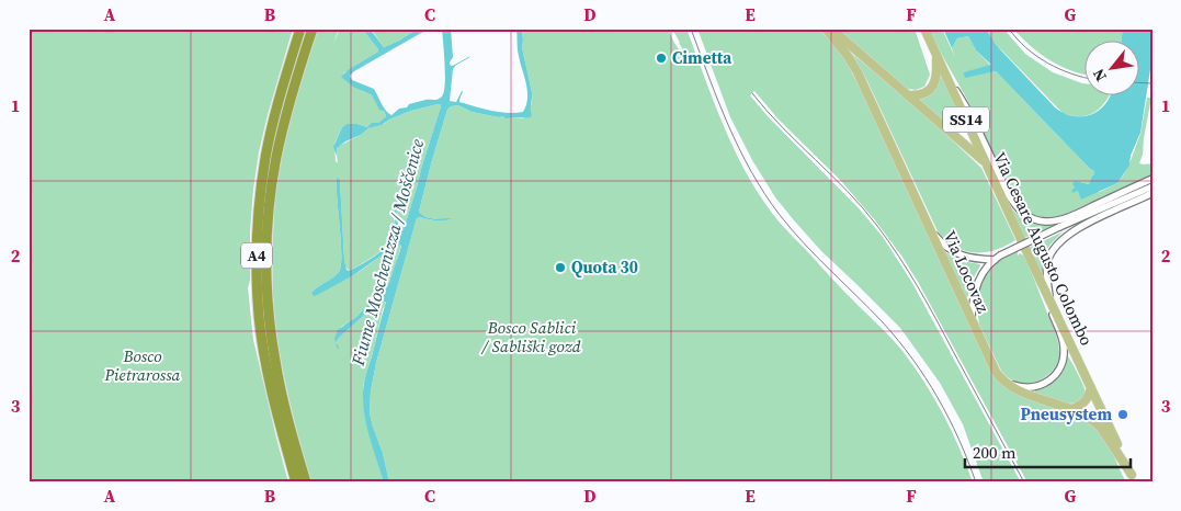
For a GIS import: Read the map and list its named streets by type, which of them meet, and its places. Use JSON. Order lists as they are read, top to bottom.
{
  "streets": {
    "highway": ["A4"],
    "main road": ["SS14", "Via Cesare Augusto Colombo", "Via Locovaz"]
  },
  "crossings": [
    ["Via Cesare Augusto Colombo", "Via Locovaz"]
  ],
  "water": ["Fiume Moschenizza / Moščenice"],
  "parks": ["Bosco Sablici / Sabliški gozd", "Bosco Pietrarossa"],
  "places": ["Cimetta", "Quota 30", "Pneusystem"],
  "scale_bar": "200 m",
  "north": "bottom left",
  "grid": {
    "columns": [
      "A",
      "B",
      "C",
      "D",
      "E",
      "F",
      "G"
    ],
    "rows": ["1", "2", "3"]
  }
}
